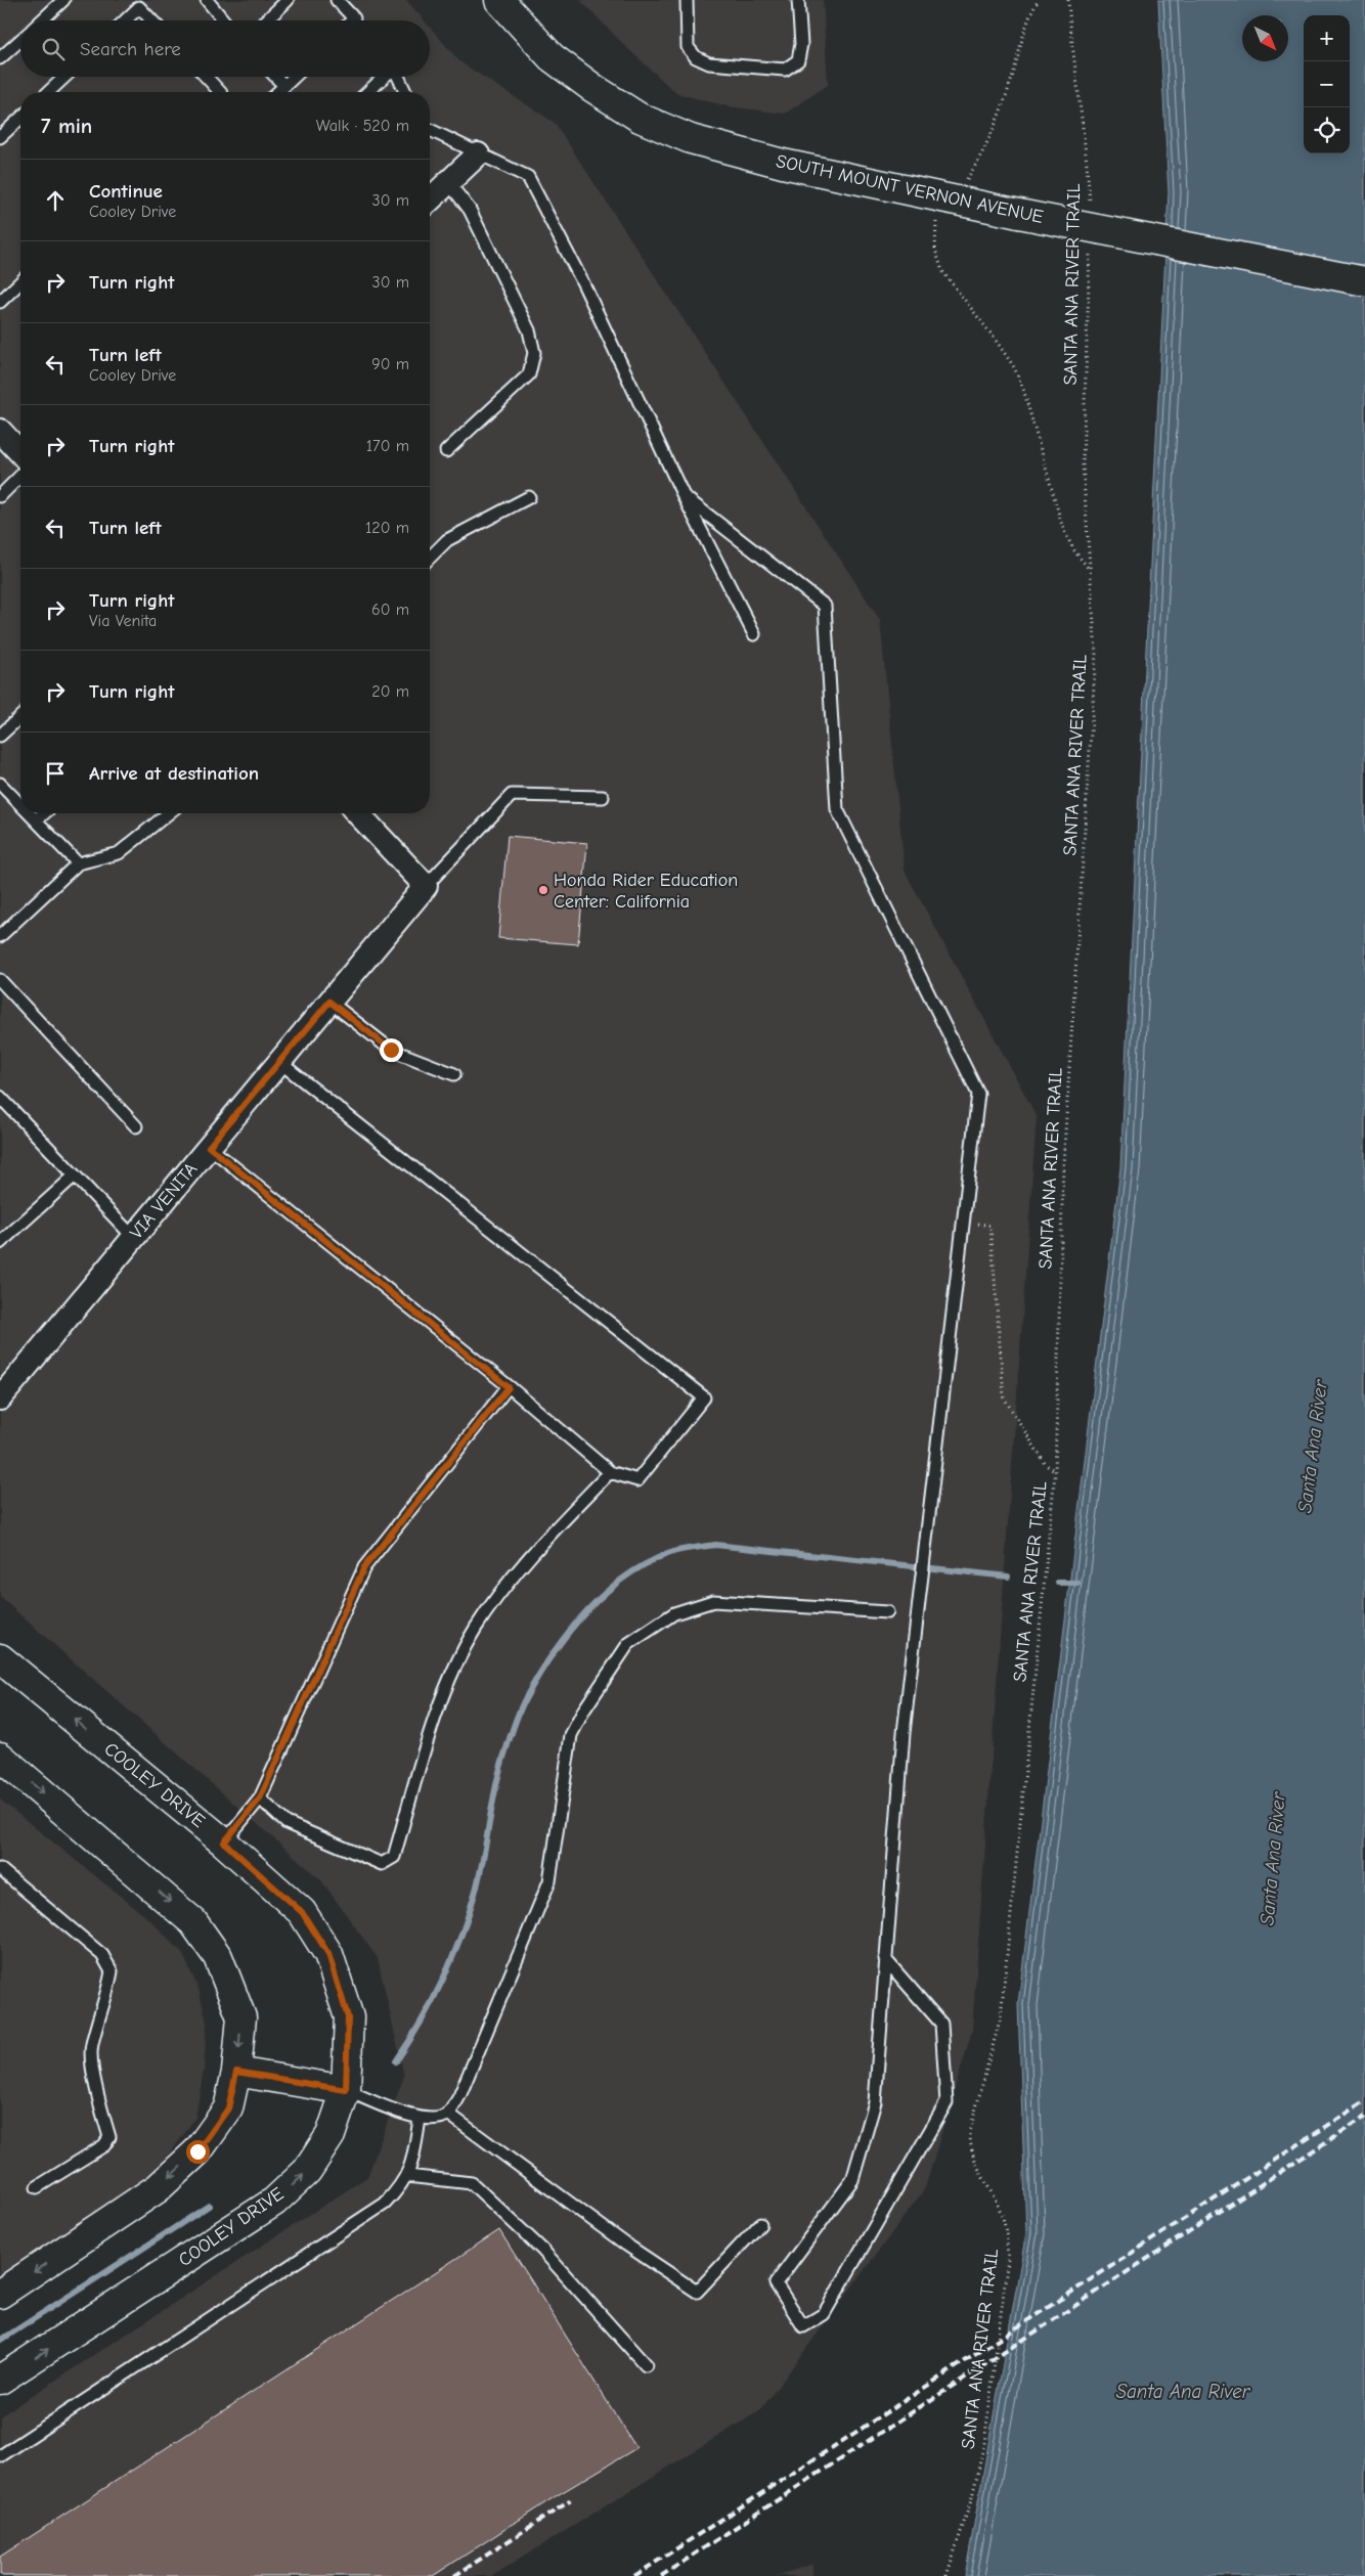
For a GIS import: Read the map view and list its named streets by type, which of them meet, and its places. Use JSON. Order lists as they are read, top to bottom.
{
  "streets": {
    "street": ["SOUTH MOUNT VERNON AVENUE", "VIA VENITA", "COOLEY DRIVE"],
    "path": ["SANTA ANA RIVER TRAIL"]
  },
  "water": ["Santa Ana River"],
  "places": ["Honda Rider Education Center: California"],
  "north": "bottom right",
  "page": {
    "map_buttons": ["+", "−"],
    "search": "Search here",
    "heading": ["7 min", "Walk · 520 m"],
    "list": [
      ["Continue", "Cooley Drive", "30 m"],
      ["Turn right", "30 m"],
      ["Turn left", "Cooley Drive", "90 m"],
      ["Turn right", "170 m"],
      ["Turn left", "120 m"],
      ["Turn right", "Via Venita", "60 m"],
      ["Turn right", "20 m"],
      "Arrive at destination"
    ]
  }
}
